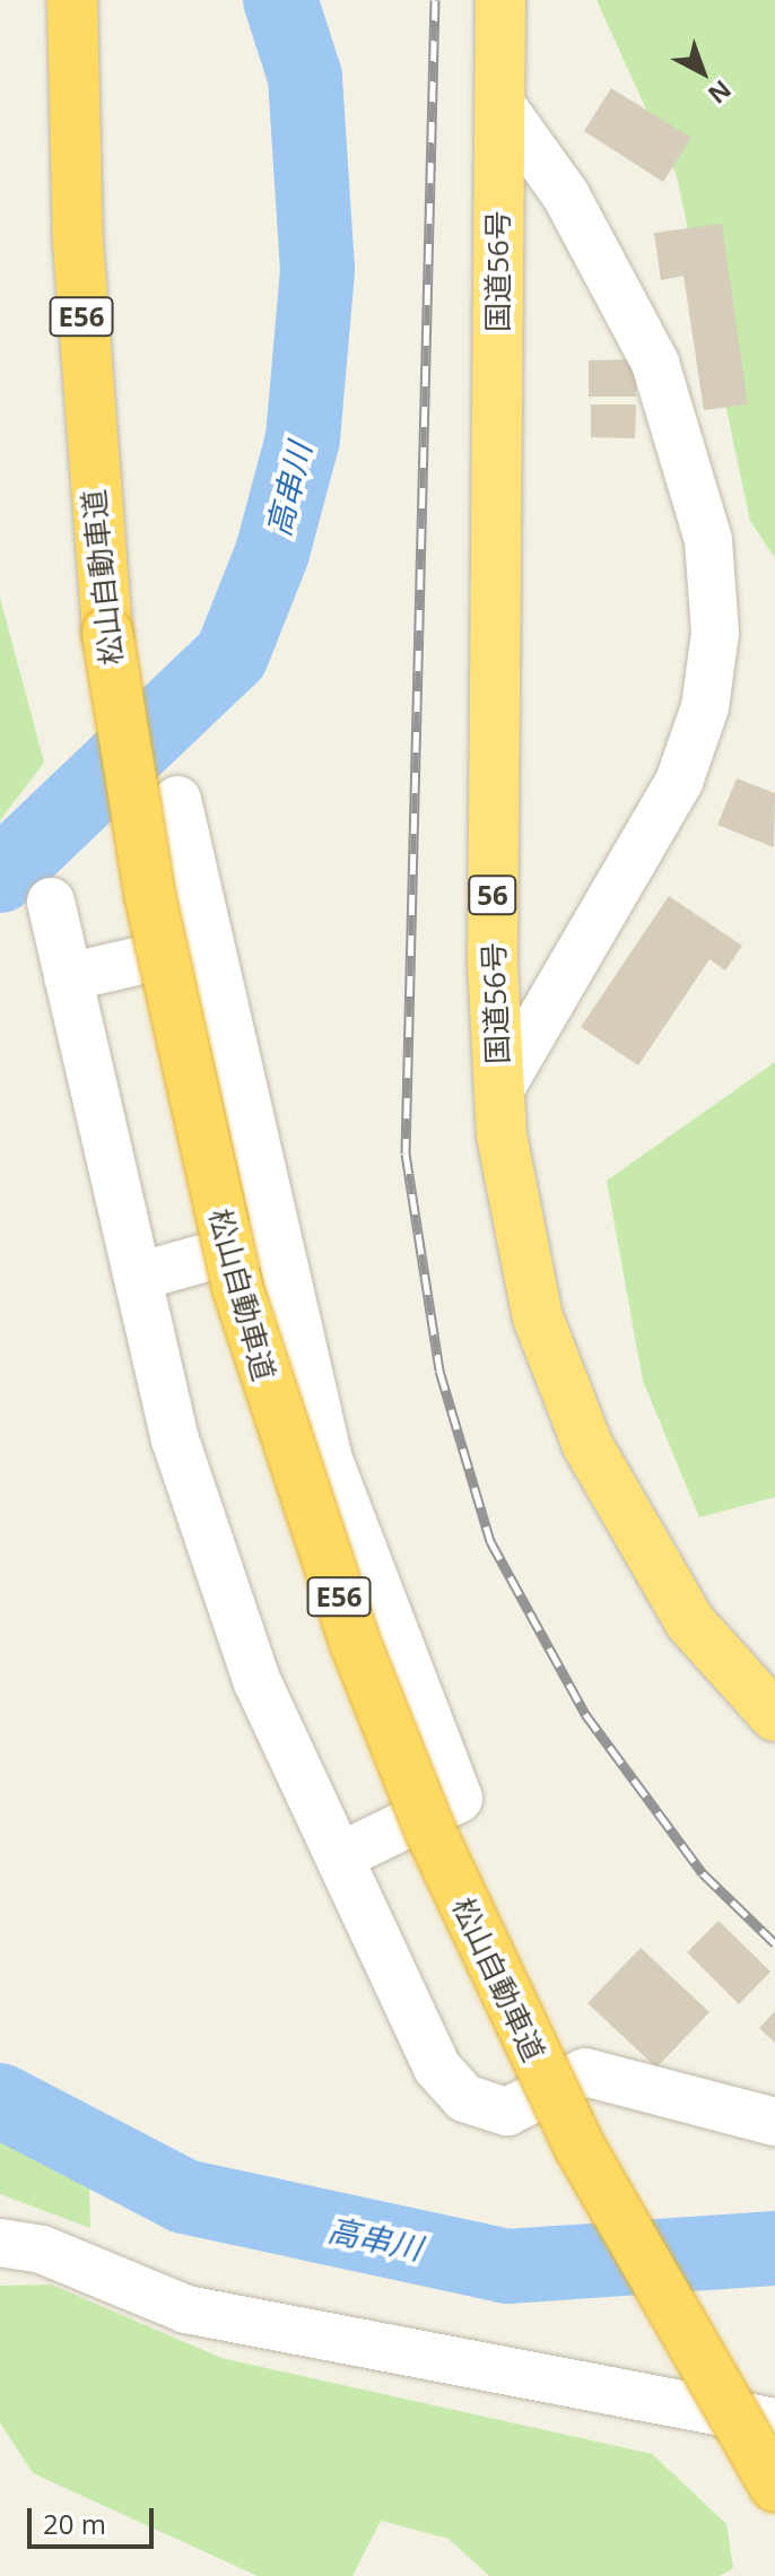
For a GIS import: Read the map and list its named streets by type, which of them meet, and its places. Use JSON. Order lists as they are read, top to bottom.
{
  "streets": {
    "highway": [
      "国道56号",
      "E56",
      "松山自動車道",
      "56"
    ]
  },
  "water": ["高串川"],
  "scale_bar": "20 m",
  "north": "bottom right"
}
